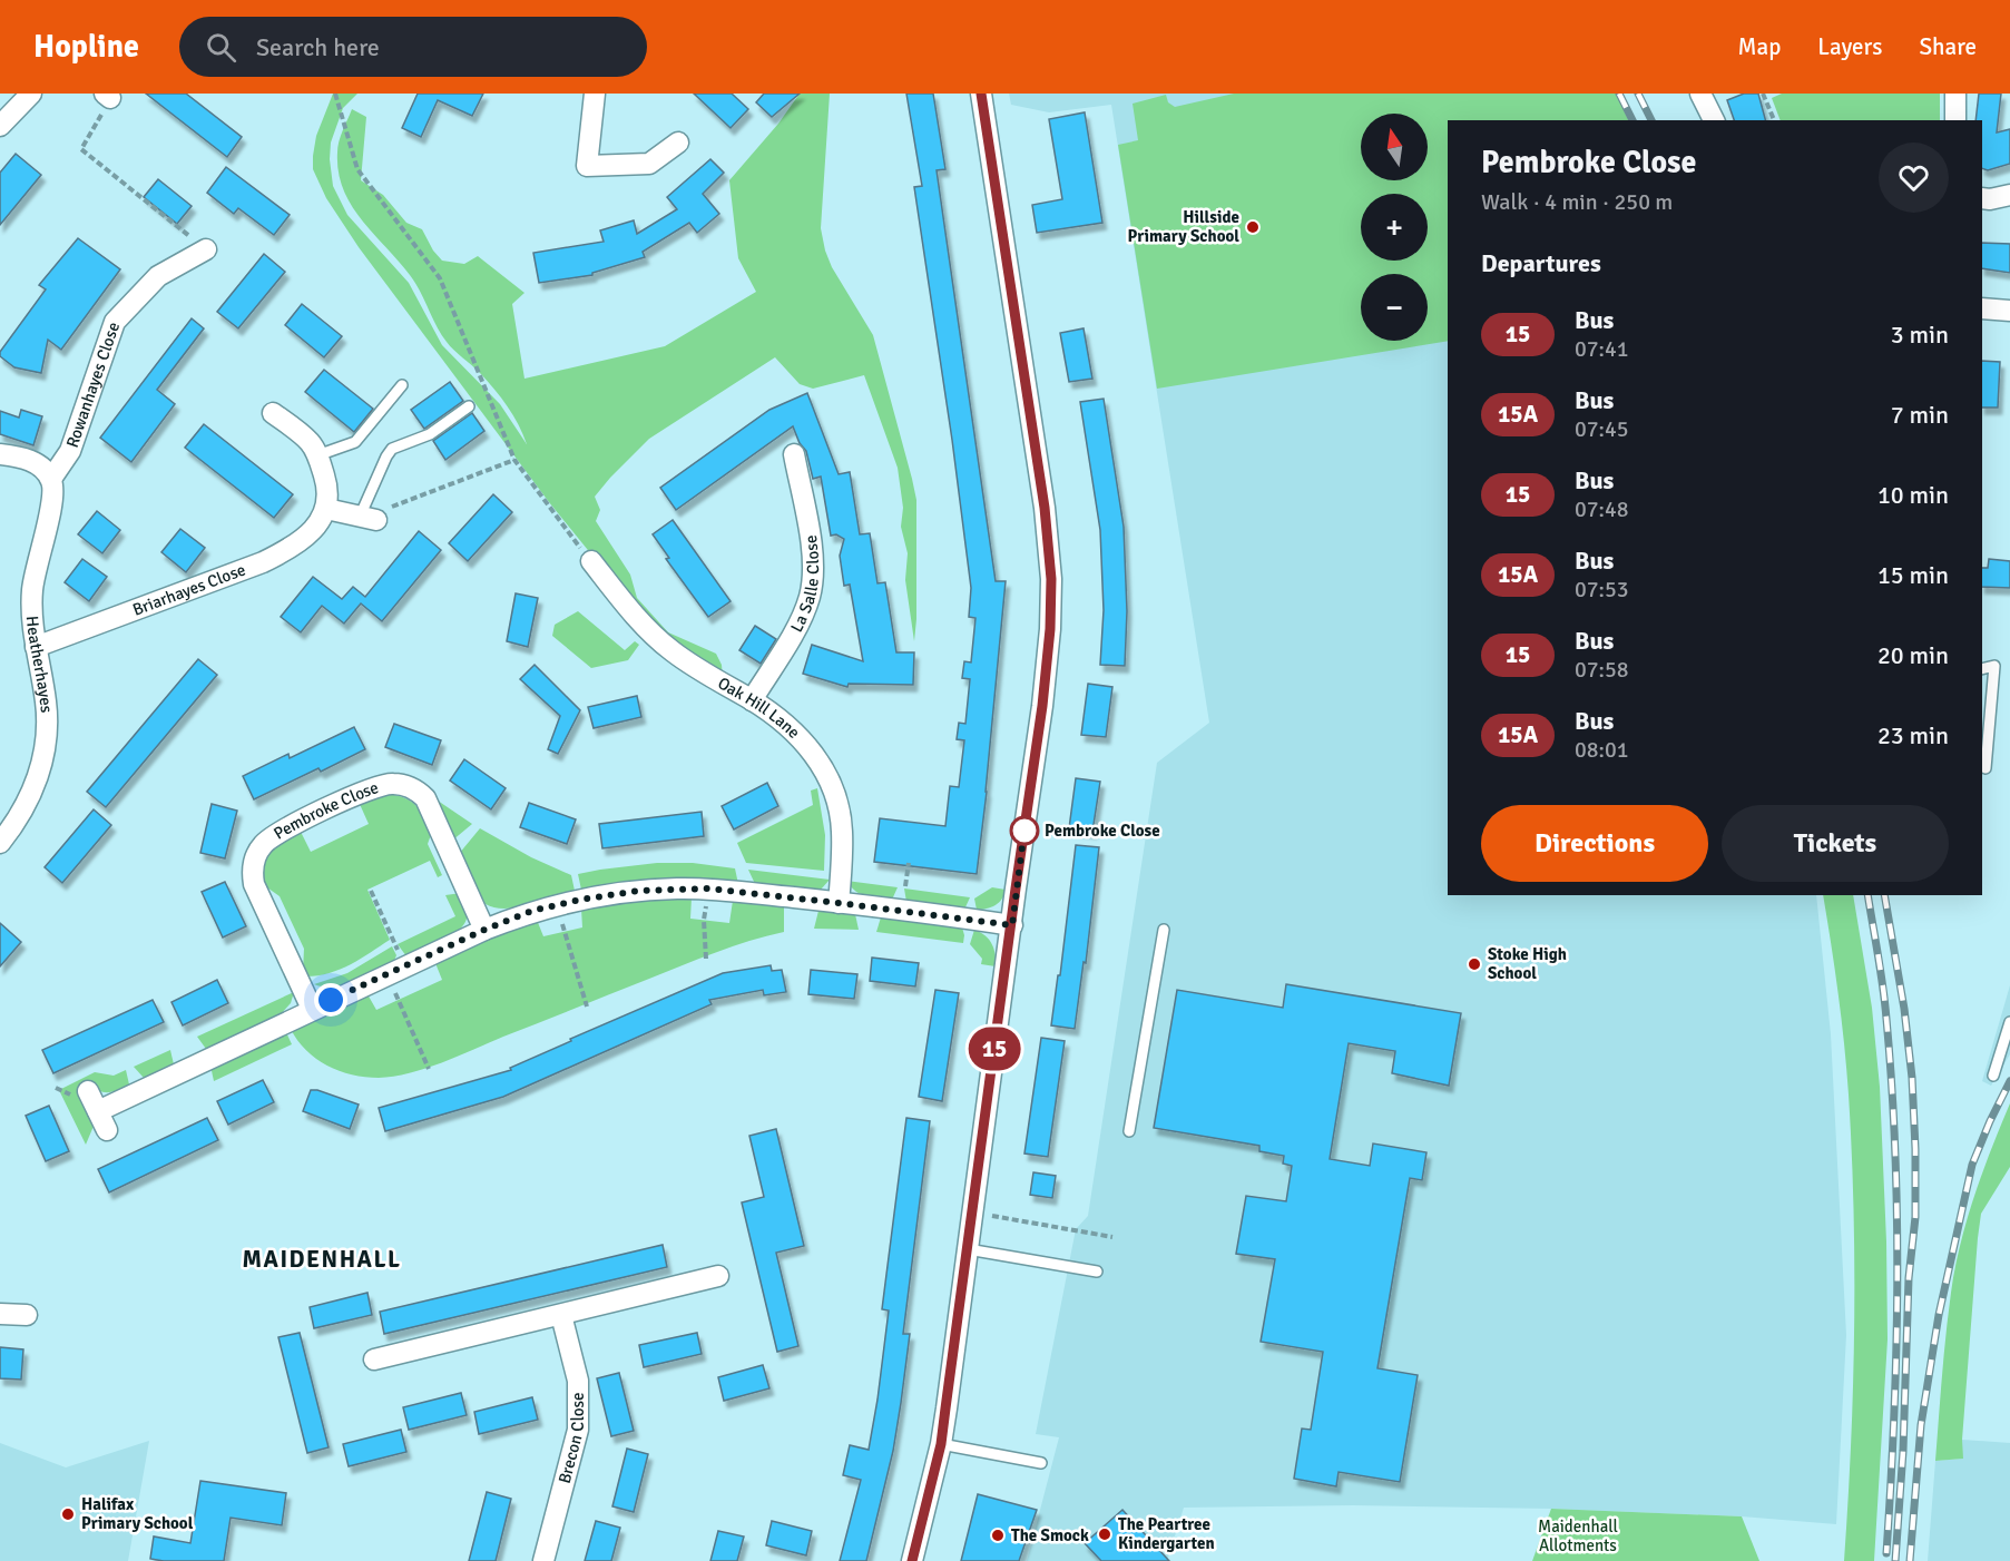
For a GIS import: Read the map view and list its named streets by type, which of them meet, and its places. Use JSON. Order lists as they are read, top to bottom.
{
  "streets": {
    "street": [
      "Rowanhayes Close",
      "La Salle Close",
      "Briarhayes Close",
      "Heatherhayes",
      "Oak Hill Lane",
      "Pembroke Close",
      "Brecon Close"
    ]
  },
  "crossings": [
    ["Rowanhayes Close", "Heatherhayes"],
    ["La Salle Close", "Oak Hill Lane"],
    ["Briarhayes Close", "Heatherhayes"]
  ],
  "districts": ["MAIDENHALL"],
  "parks": ["Maidenhall Allotments"],
  "places": [
    "Hillside Primary School",
    "Pembroke Close",
    "Stoke High School",
    "Halifax Primary School",
    "The Peartree Kindergarten",
    "The Smock"
  ],
  "lines": ["bus line 15"],
  "north": "top",
  "page": {
    "header": "Hopline",
    "search": "Search here",
    "nav": ["Map", "Layers", "Share"],
    "on_map": "15",
    "map_buttons": ["+", "−"],
    "heading": [
      ["Pembroke Close", "Walk · 4 min · 250 m"],
      "Departures"
    ],
    "list": [
      {
        "mark": "15",
        "name": "Bus",
        "note": "07:41",
        "value": "3 min"
      },
      {
        "mark": "15A",
        "name": "Bus",
        "note": "07:45",
        "value": "7 min"
      },
      {
        "mark": "15",
        "name": "Bus",
        "note": "07:48",
        "value": "10 min"
      },
      {
        "mark": "15A",
        "name": "Bus",
        "note": "07:53",
        "value": "15 min"
      },
      {
        "mark": "15",
        "name": "Bus",
        "note": "07:58",
        "value": "20 min"
      },
      {
        "mark": "15A",
        "name": "Bus",
        "note": "08:01",
        "value": "23 min"
      }
    ],
    "buttons": ["Directions", "Tickets"]
  }
}
